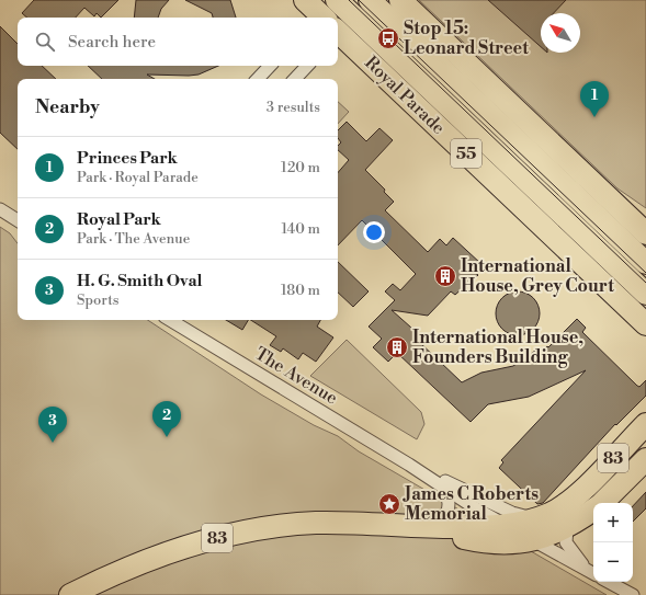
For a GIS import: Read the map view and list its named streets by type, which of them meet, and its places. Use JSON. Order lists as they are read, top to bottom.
{
  "streets": {
    "highway": ["Royal Parade", "55", "83"],
    "street": ["The Avenue"]
  },
  "crossings": [
    ["The Avenue", "83"]
  ],
  "places": {
    "bus stop": ["Stop 15: Leonard Street"],
    "building": ["International House, Grey Court", "International House, Founders Building"],
    "place": ["James C Roberts Memorial"]
  },
  "north": "top left",
  "page": {
    "search": "Search here",
    "heading": ["Nearby", "3 results"],
    "pins": ["1", "2", "3"],
    "list": [
      {
        "mark": "1",
        "name": "Princes Park",
        "note": "Park · Royal Parade",
        "value": "120 m"
      },
      {
        "mark": "2",
        "name": "Royal Park",
        "note": "Park · The Avenue",
        "value": "140 m"
      },
      {
        "mark": "3",
        "name": "H. G. Smith Oval",
        "note": "Sports",
        "value": "180 m"
      }
    ],
    "map_buttons": ["+", "−"]
  }
}
